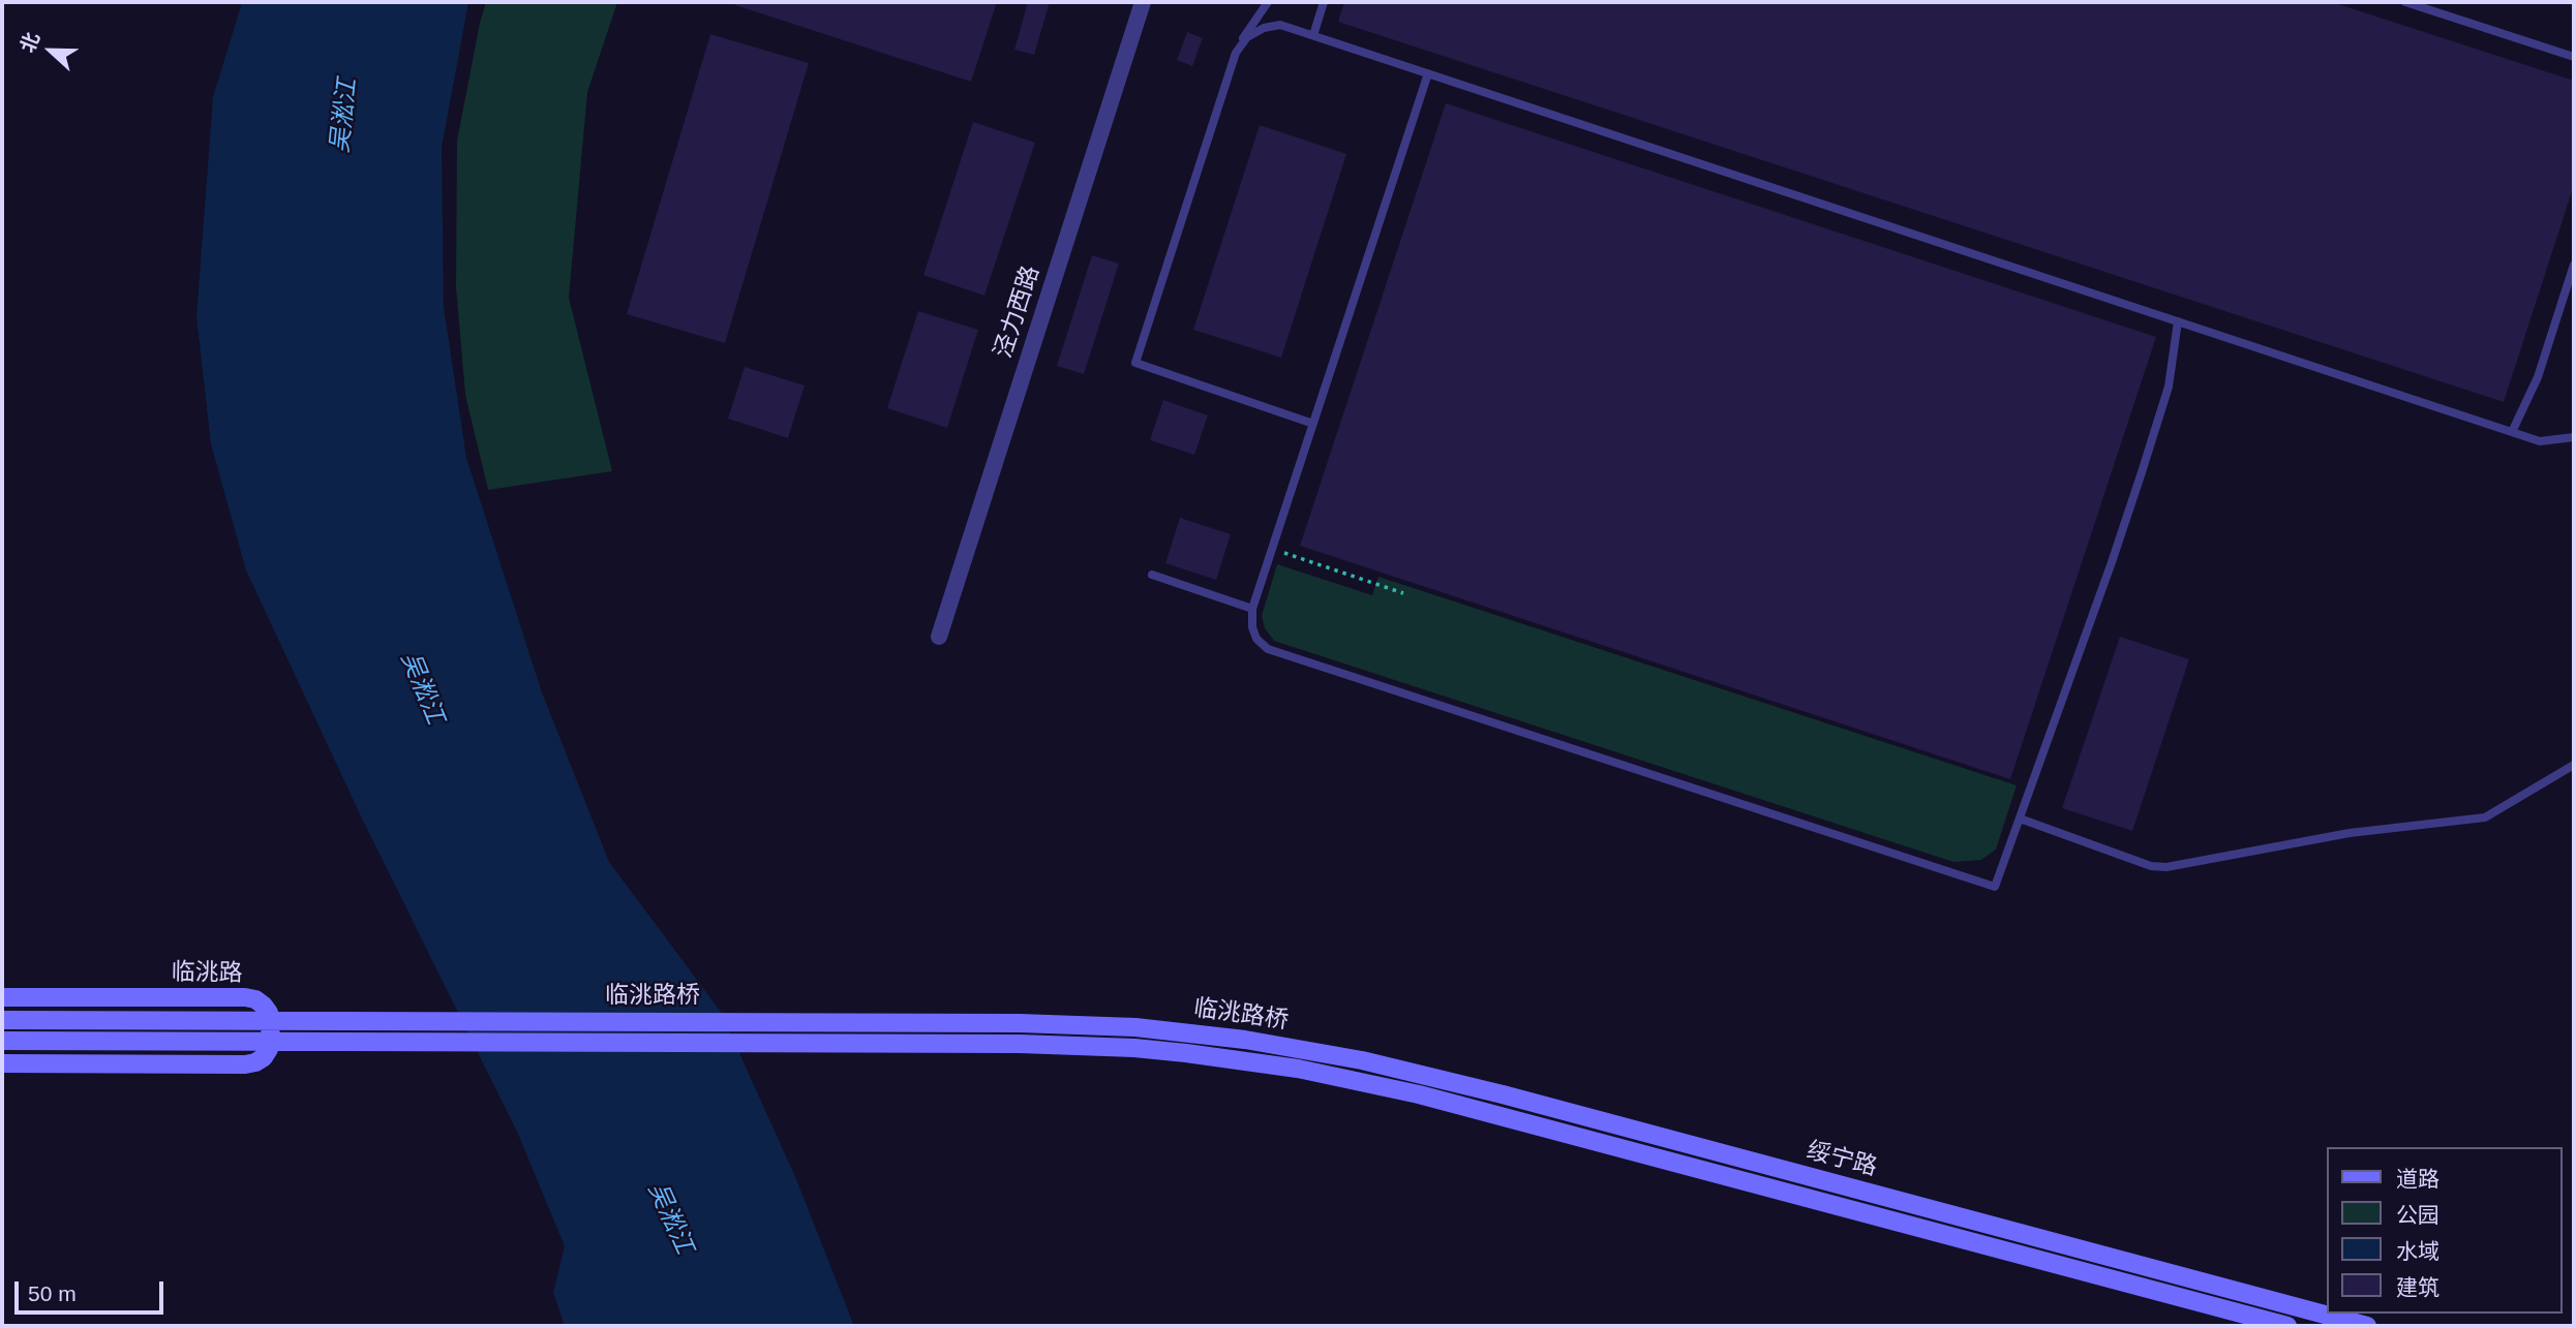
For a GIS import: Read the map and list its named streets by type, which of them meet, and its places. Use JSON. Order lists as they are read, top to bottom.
{
  "streets": {
    "main road": ["临洮路", "临洮路桥", "绥宁路"],
    "street": ["泾力西路"]
  },
  "crossings": [
    ["临洮路桥", "绥宁路"]
  ],
  "water": ["吴淞江"],
  "legend": [
    "道路",
    "公园",
    "水域",
    "建筑"
  ],
  "scale_bar": "50 m",
  "north": "left"
}
